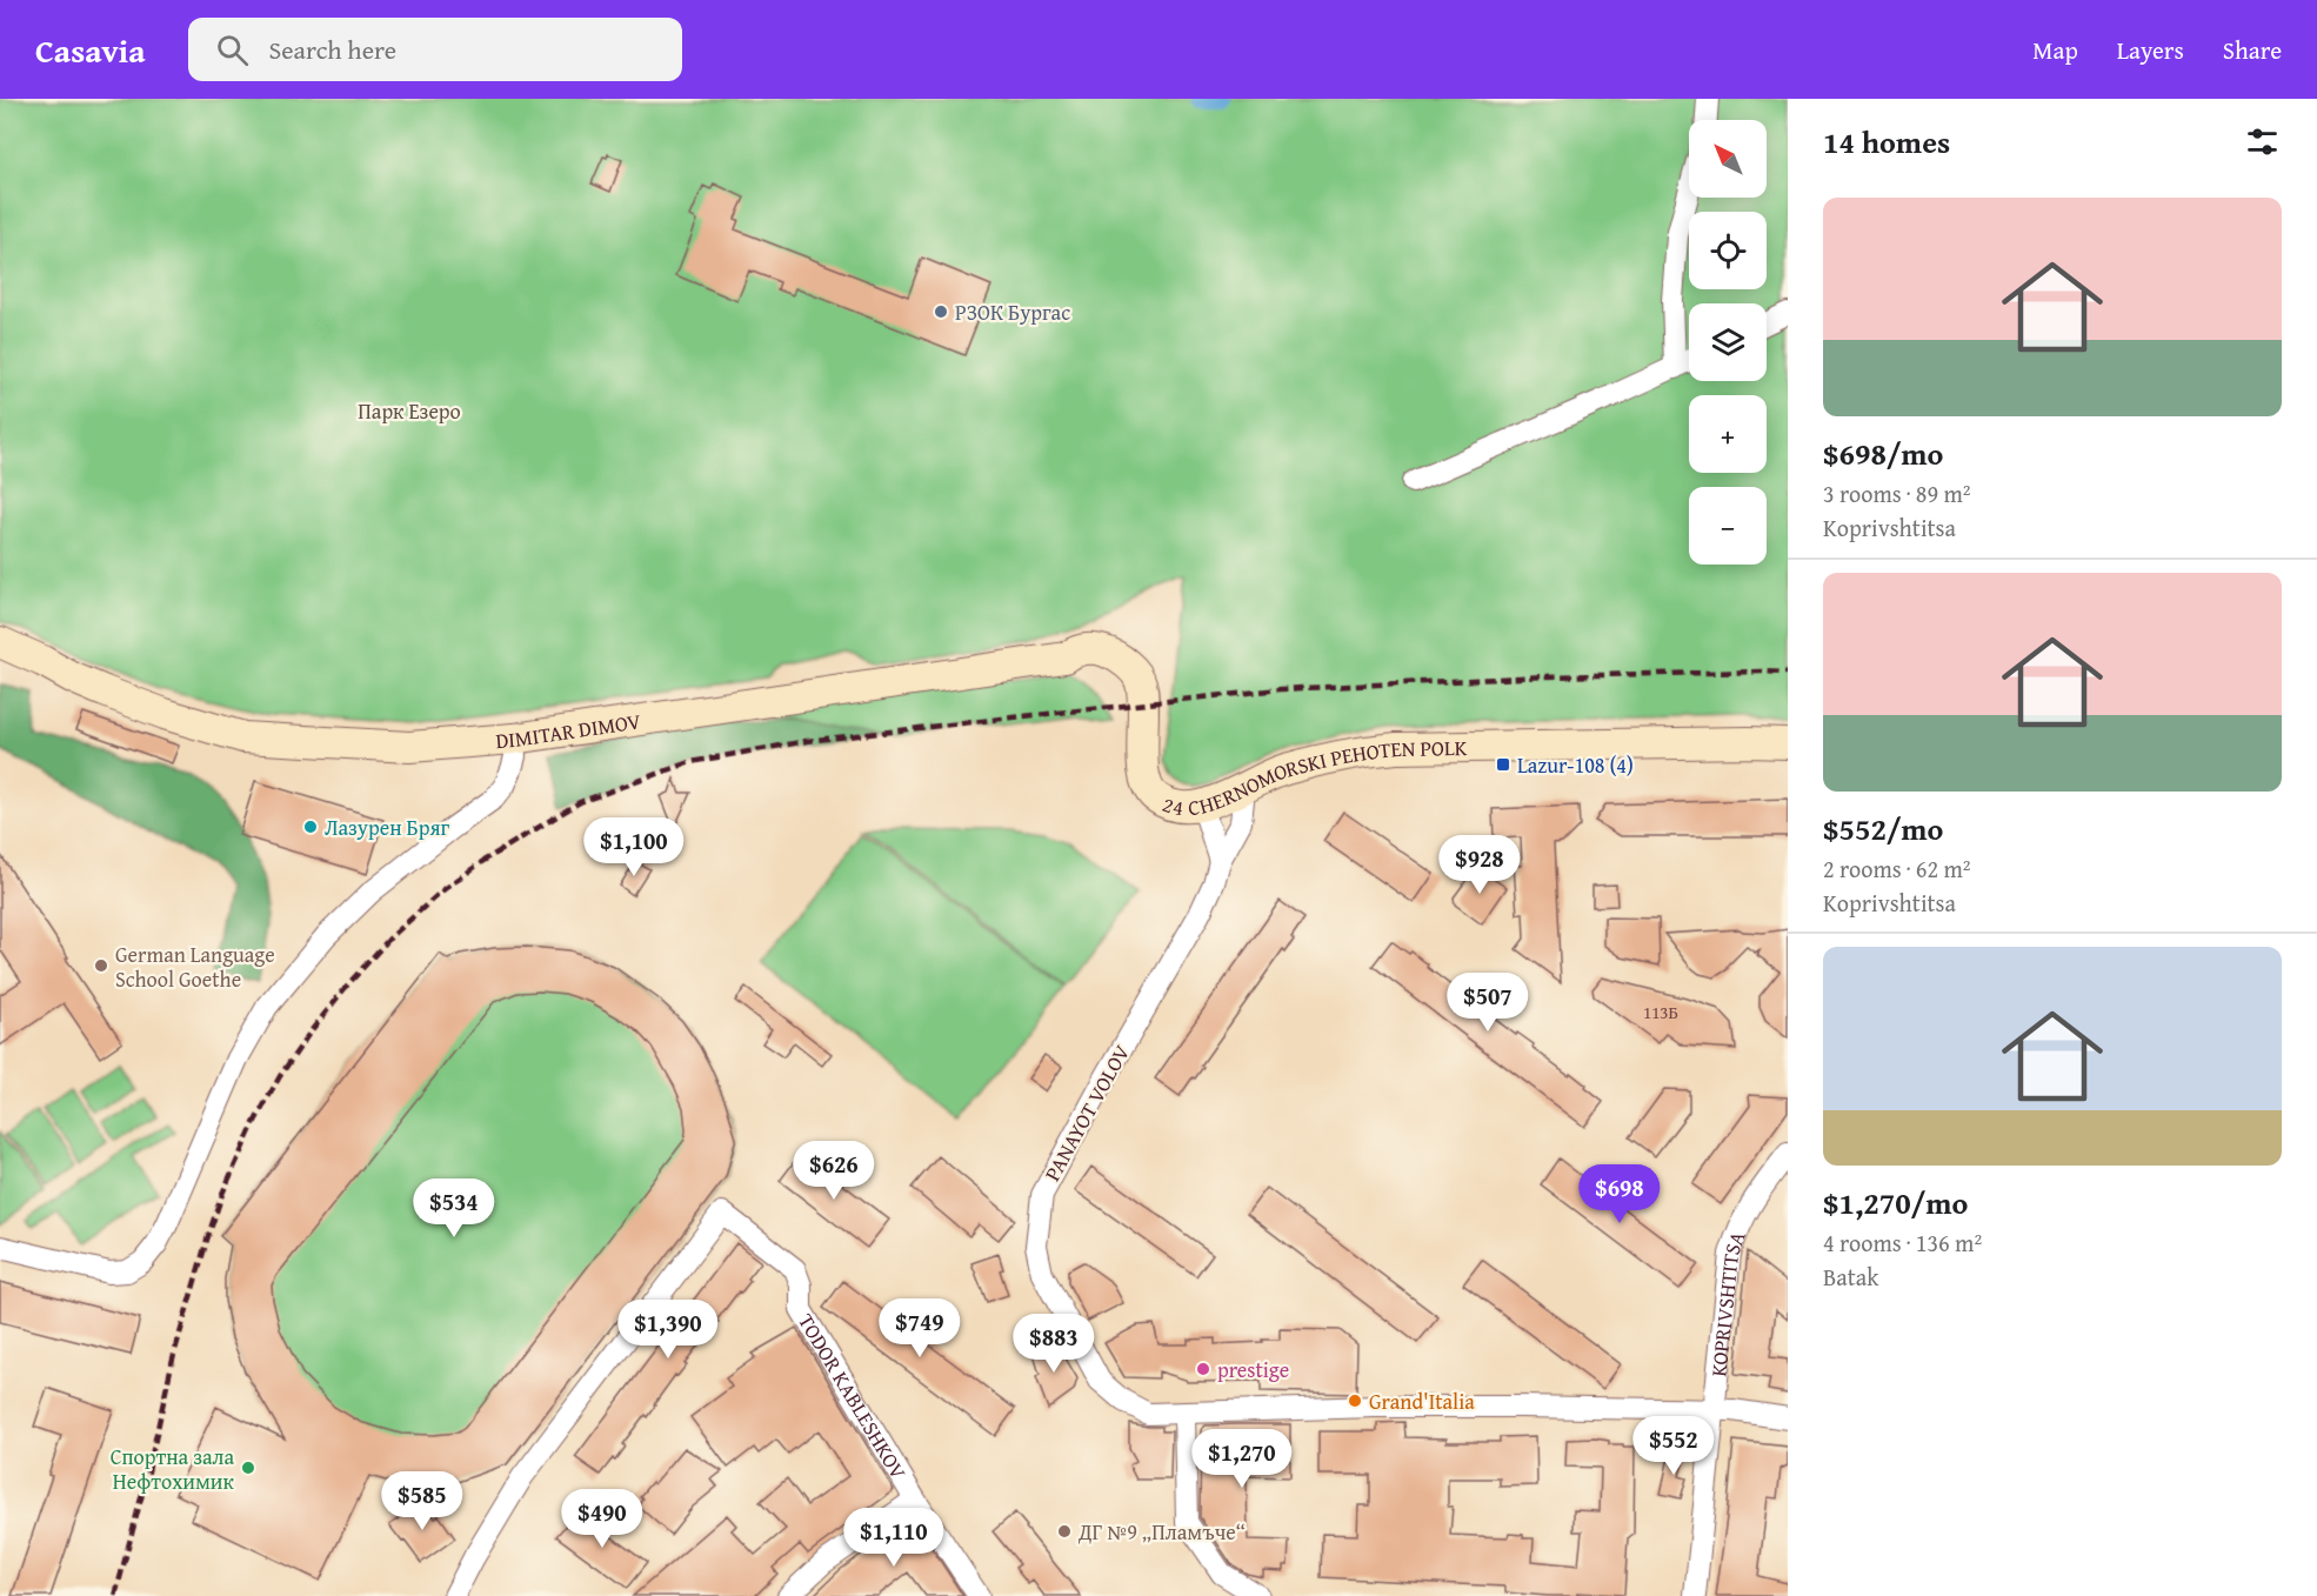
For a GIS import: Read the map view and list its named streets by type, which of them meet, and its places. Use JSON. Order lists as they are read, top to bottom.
{
  "streets": {
    "main road": ["DIMITAR DIMOV", "24 CHERNOMORSKI PEHOTEN POLK"],
    "street": ["PANAYOT VOLOV", "KOPRIVSHTITSA", "TODOR KABLESHKOV"]
  },
  "crossings": [
    ["DIMITAR DIMOV", "24 CHERNOMORSKI PEHOTEN POLK"],
    ["24 CHERNOMORSKI PEHOTEN POLK", "PANAYOT VOLOV"]
  ],
  "parks": ["Парк Езеро"],
  "places": {
    "other": [
      "РЗОК Бургас",
      "Лазурен Бряг",
      "German Language School Goethe",
      "prestige",
      "Grand'Italia",
      "Спортна зала Нефтохимик",
      "ДГ №9 „Пламъче“"
    ],
    "transit": ["Lazur-108 (4)"]
  },
  "house_numbers": ["113Б"],
  "north": "top left",
  "page": {
    "header": "Casavia",
    "search": "Search here",
    "nav": ["Map", "Layers", "Share"],
    "heading": "14 homes",
    "map_buttons": ["+", "−"],
    "list": [
      {
        "name": "$698/mo",
        "note": "3 rooms · 89 m² · Koprivshtitsa"
      },
      {
        "name": "$552/mo",
        "note": "2 rooms · 62 m² · Koprivshtitsa"
      },
      {
        "name": "$1,270/mo",
        "note": "4 rooms · 136 m² · Batak"
      }
    ],
    "price": [
      "$1,100",
      "$928",
      "$507",
      "$626",
      "$698",
      "$534",
      "$749",
      "$1,390",
      "$883",
      "$552",
      "$1,270",
      "$585",
      "$490",
      "$1,110"
    ]
  }
}
